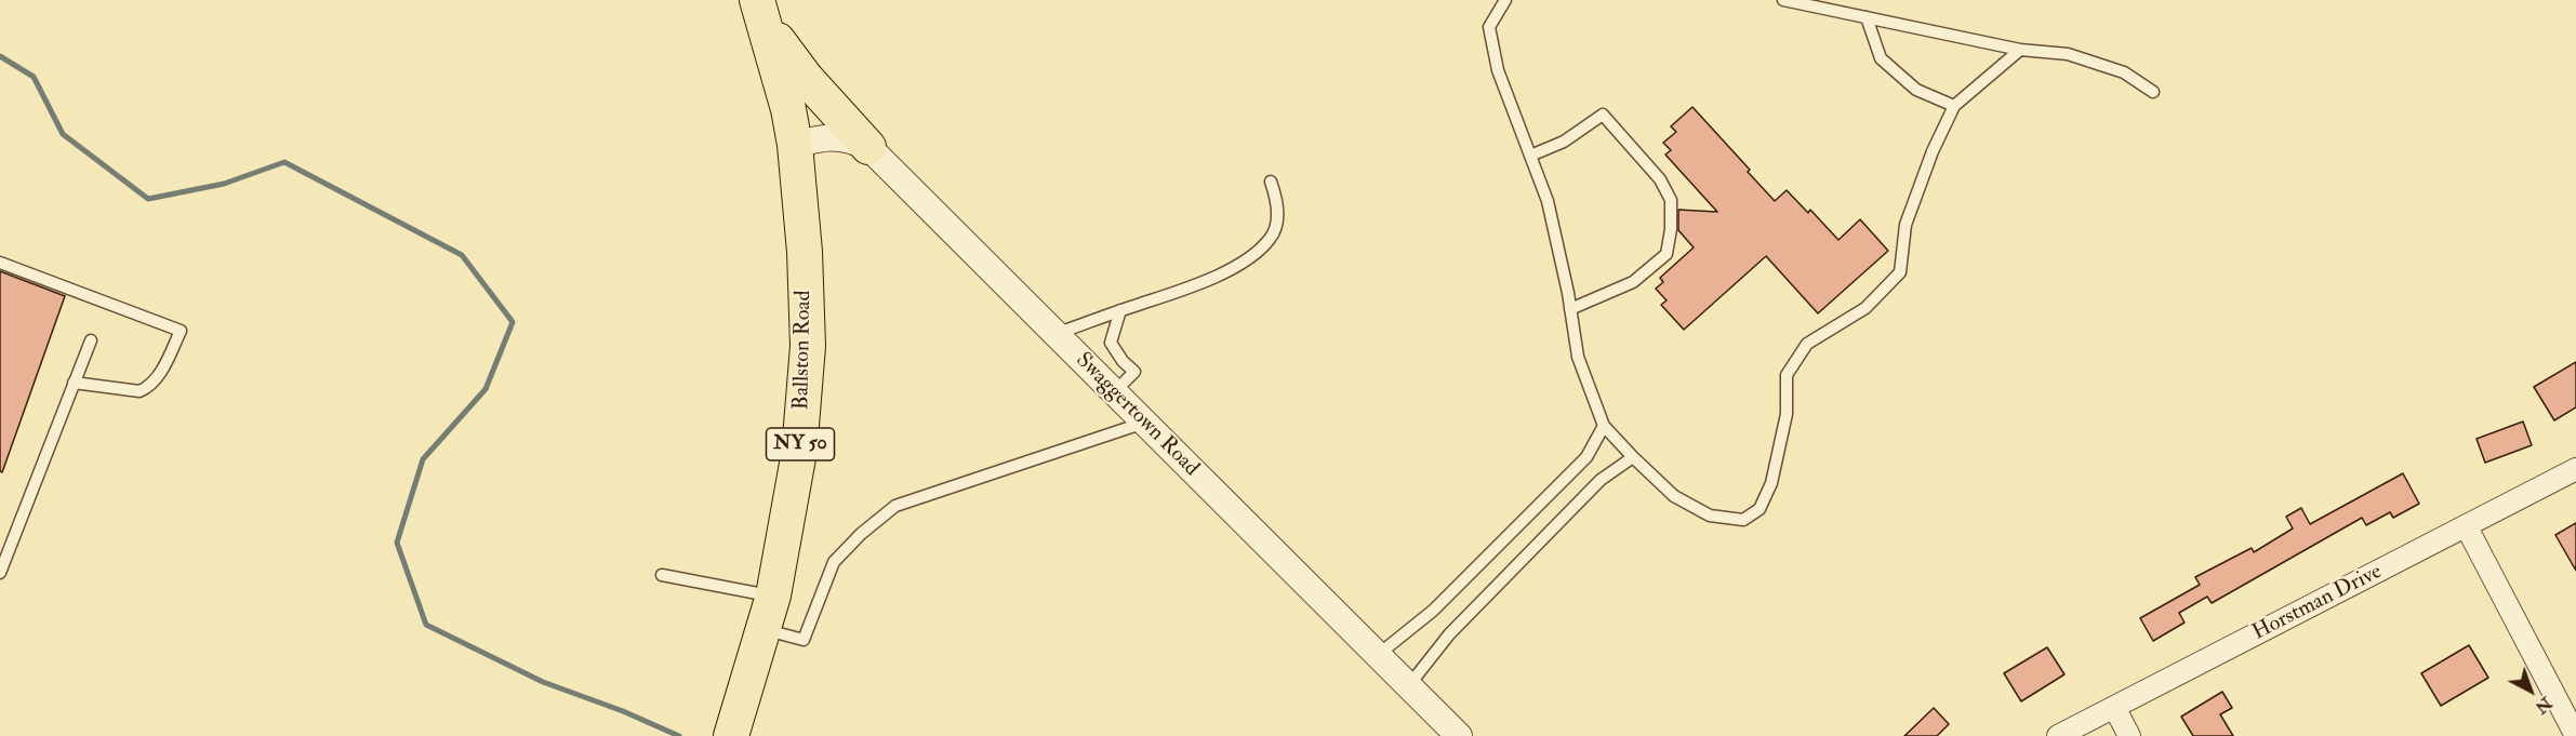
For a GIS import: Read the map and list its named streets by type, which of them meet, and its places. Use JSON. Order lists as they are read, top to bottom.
{
  "streets": {
    "main road": ["Ballston Road", "NY 50"],
    "street": ["Swaggertown Road", "Horstman Drive"]
  },
  "crossings": [
    ["Ballston Road", "Swaggertown Road"]
  ],
  "north": "bottom right"
}
